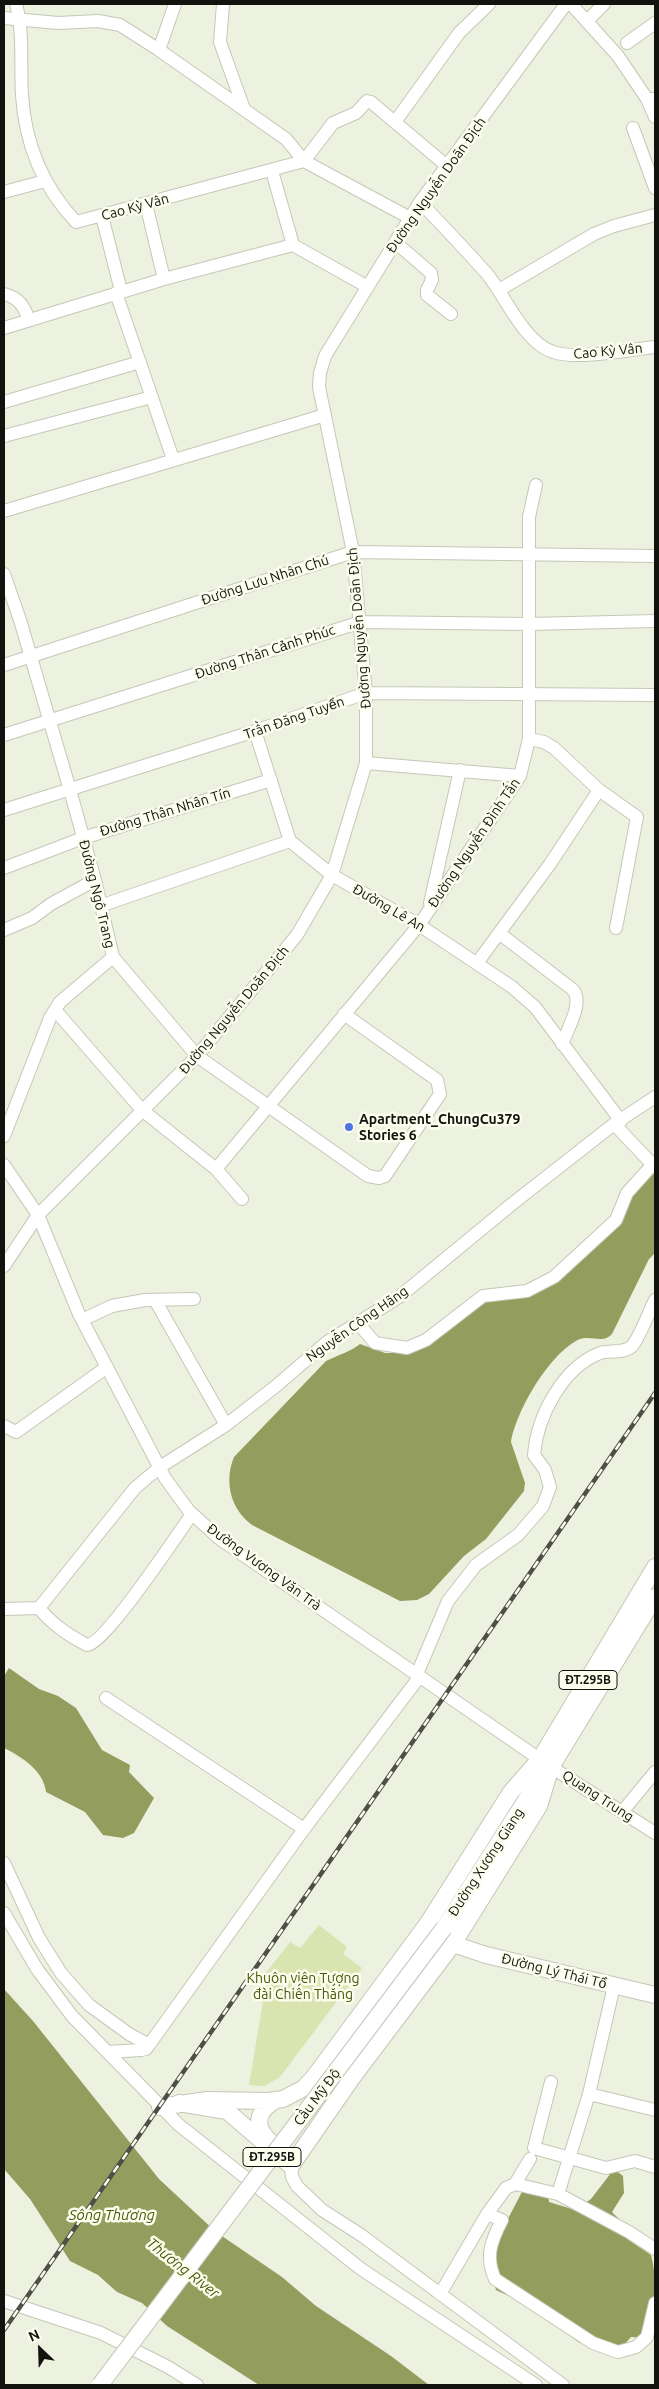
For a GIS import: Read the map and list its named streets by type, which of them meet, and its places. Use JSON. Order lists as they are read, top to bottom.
{
  "streets": {
    "main road": [
      "ĐT.295B",
      "Đường Xương Giang",
      "Đường Lý Thái Tổ",
      "Cầu Mỹ Độ"
    ],
    "street": [
      "Đường Nguyễn Doãn Địch",
      "Cao Kỳ Vân",
      "Đường Lưu Nhân Chú",
      "Đường Thân Cảnh Phúc",
      "Trần Đăng Tuyển",
      "Đường Thân Nhân Tín",
      "Đường Nguyễn Đình Tấn",
      "Đường Ngô Trang",
      "Đường Lê An",
      "Nguyễn Công Hãng",
      "Đường Vương Văn Trà",
      "Quang Trung"
    ]
  },
  "crossings": [
    ["Đường Nguyễn Doãn Địch", "Cao Kỳ Vân"],
    ["Đường Nguyễn Doãn Địch", "Đường Lưu Nhân Chú"],
    ["Đường Nguyễn Doãn Địch", "Đường Thân Cảnh Phúc"],
    ["Đường Nguyễn Doãn Địch", "Trần Đăng Tuyển"],
    ["Đường Nguyễn Doãn Địch", "Đường Ngô Trang"],
    ["Đường Nguyễn Doãn Địch", "Đường Lê An"],
    ["Đường Nguyễn Doãn Địch", "Đường Vương Văn Trà"],
    ["Đường Lưu Nhân Chú", "Đường Nguyễn Đình Tấn"],
    ["Đường Lưu Nhân Chú", "Đường Ngô Trang"],
    ["Đường Thân Cảnh Phúc", "Đường Nguyễn Đình Tấn"],
    ["Đường Thân Cảnh Phúc", "Đường Ngô Trang"],
    ["Trần Đăng Tuyển", "Đường Nguyễn Đình Tấn"],
    ["Trần Đăng Tuyển", "Đường Ngô Trang"],
    ["Đường Thân Nhân Tín", "Đường Ngô Trang"],
    ["Đường Nguyễn Đình Tấn", "Đường Ngô Trang"],
    ["Đường Nguyễn Đình Tấn", "Đường Lê An"],
    ["Đường Lê An", "Nguyễn Công Hãng"],
    ["Nguyễn Công Hãng", "Đường Vương Văn Trà"],
    ["Đường Vương Văn Trà", "Quang Trung"],
    ["Đường Vương Văn Trà", "Đường Xương Giang"],
    ["Quang Trung", "Đường Xương Giang"],
    ["Đường Xương Giang", "Cầu Mỹ Độ"]
  ],
  "water": ["Sông Thương", "Thương River"],
  "parks": ["Khuôn viên Tượng đài Chiến Thắng"],
  "places": ["Apartment_ChungCu379 Stories 6"],
  "north": "top left"
}
